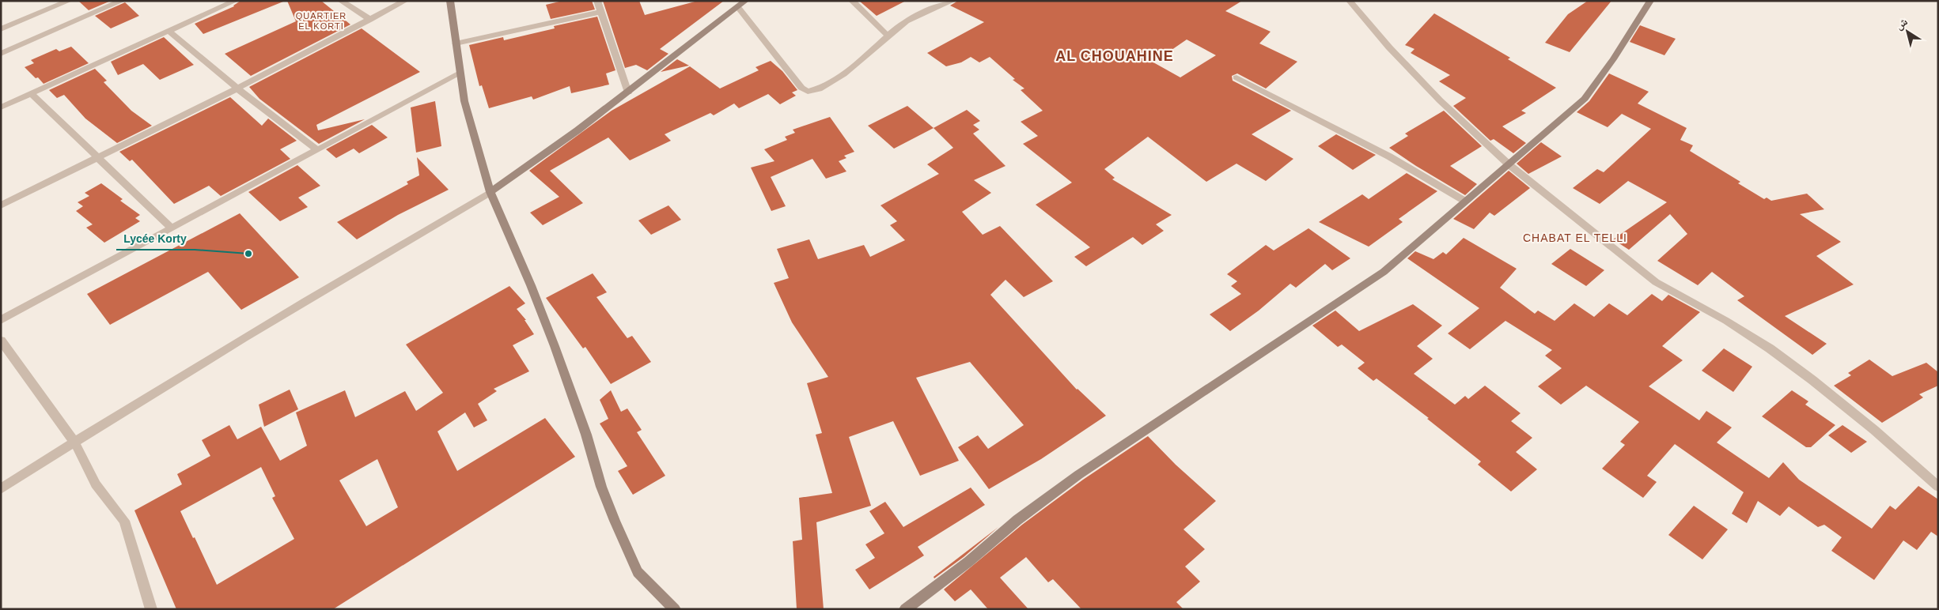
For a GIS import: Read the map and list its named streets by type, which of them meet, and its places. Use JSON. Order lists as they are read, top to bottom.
{
  "districts": ["QUARTIER EL KORTI", "AL CHOUAHINE", "CHABAT EL TELLI"],
  "places": ["Lycée Korty"],
  "north": "top left"
}
